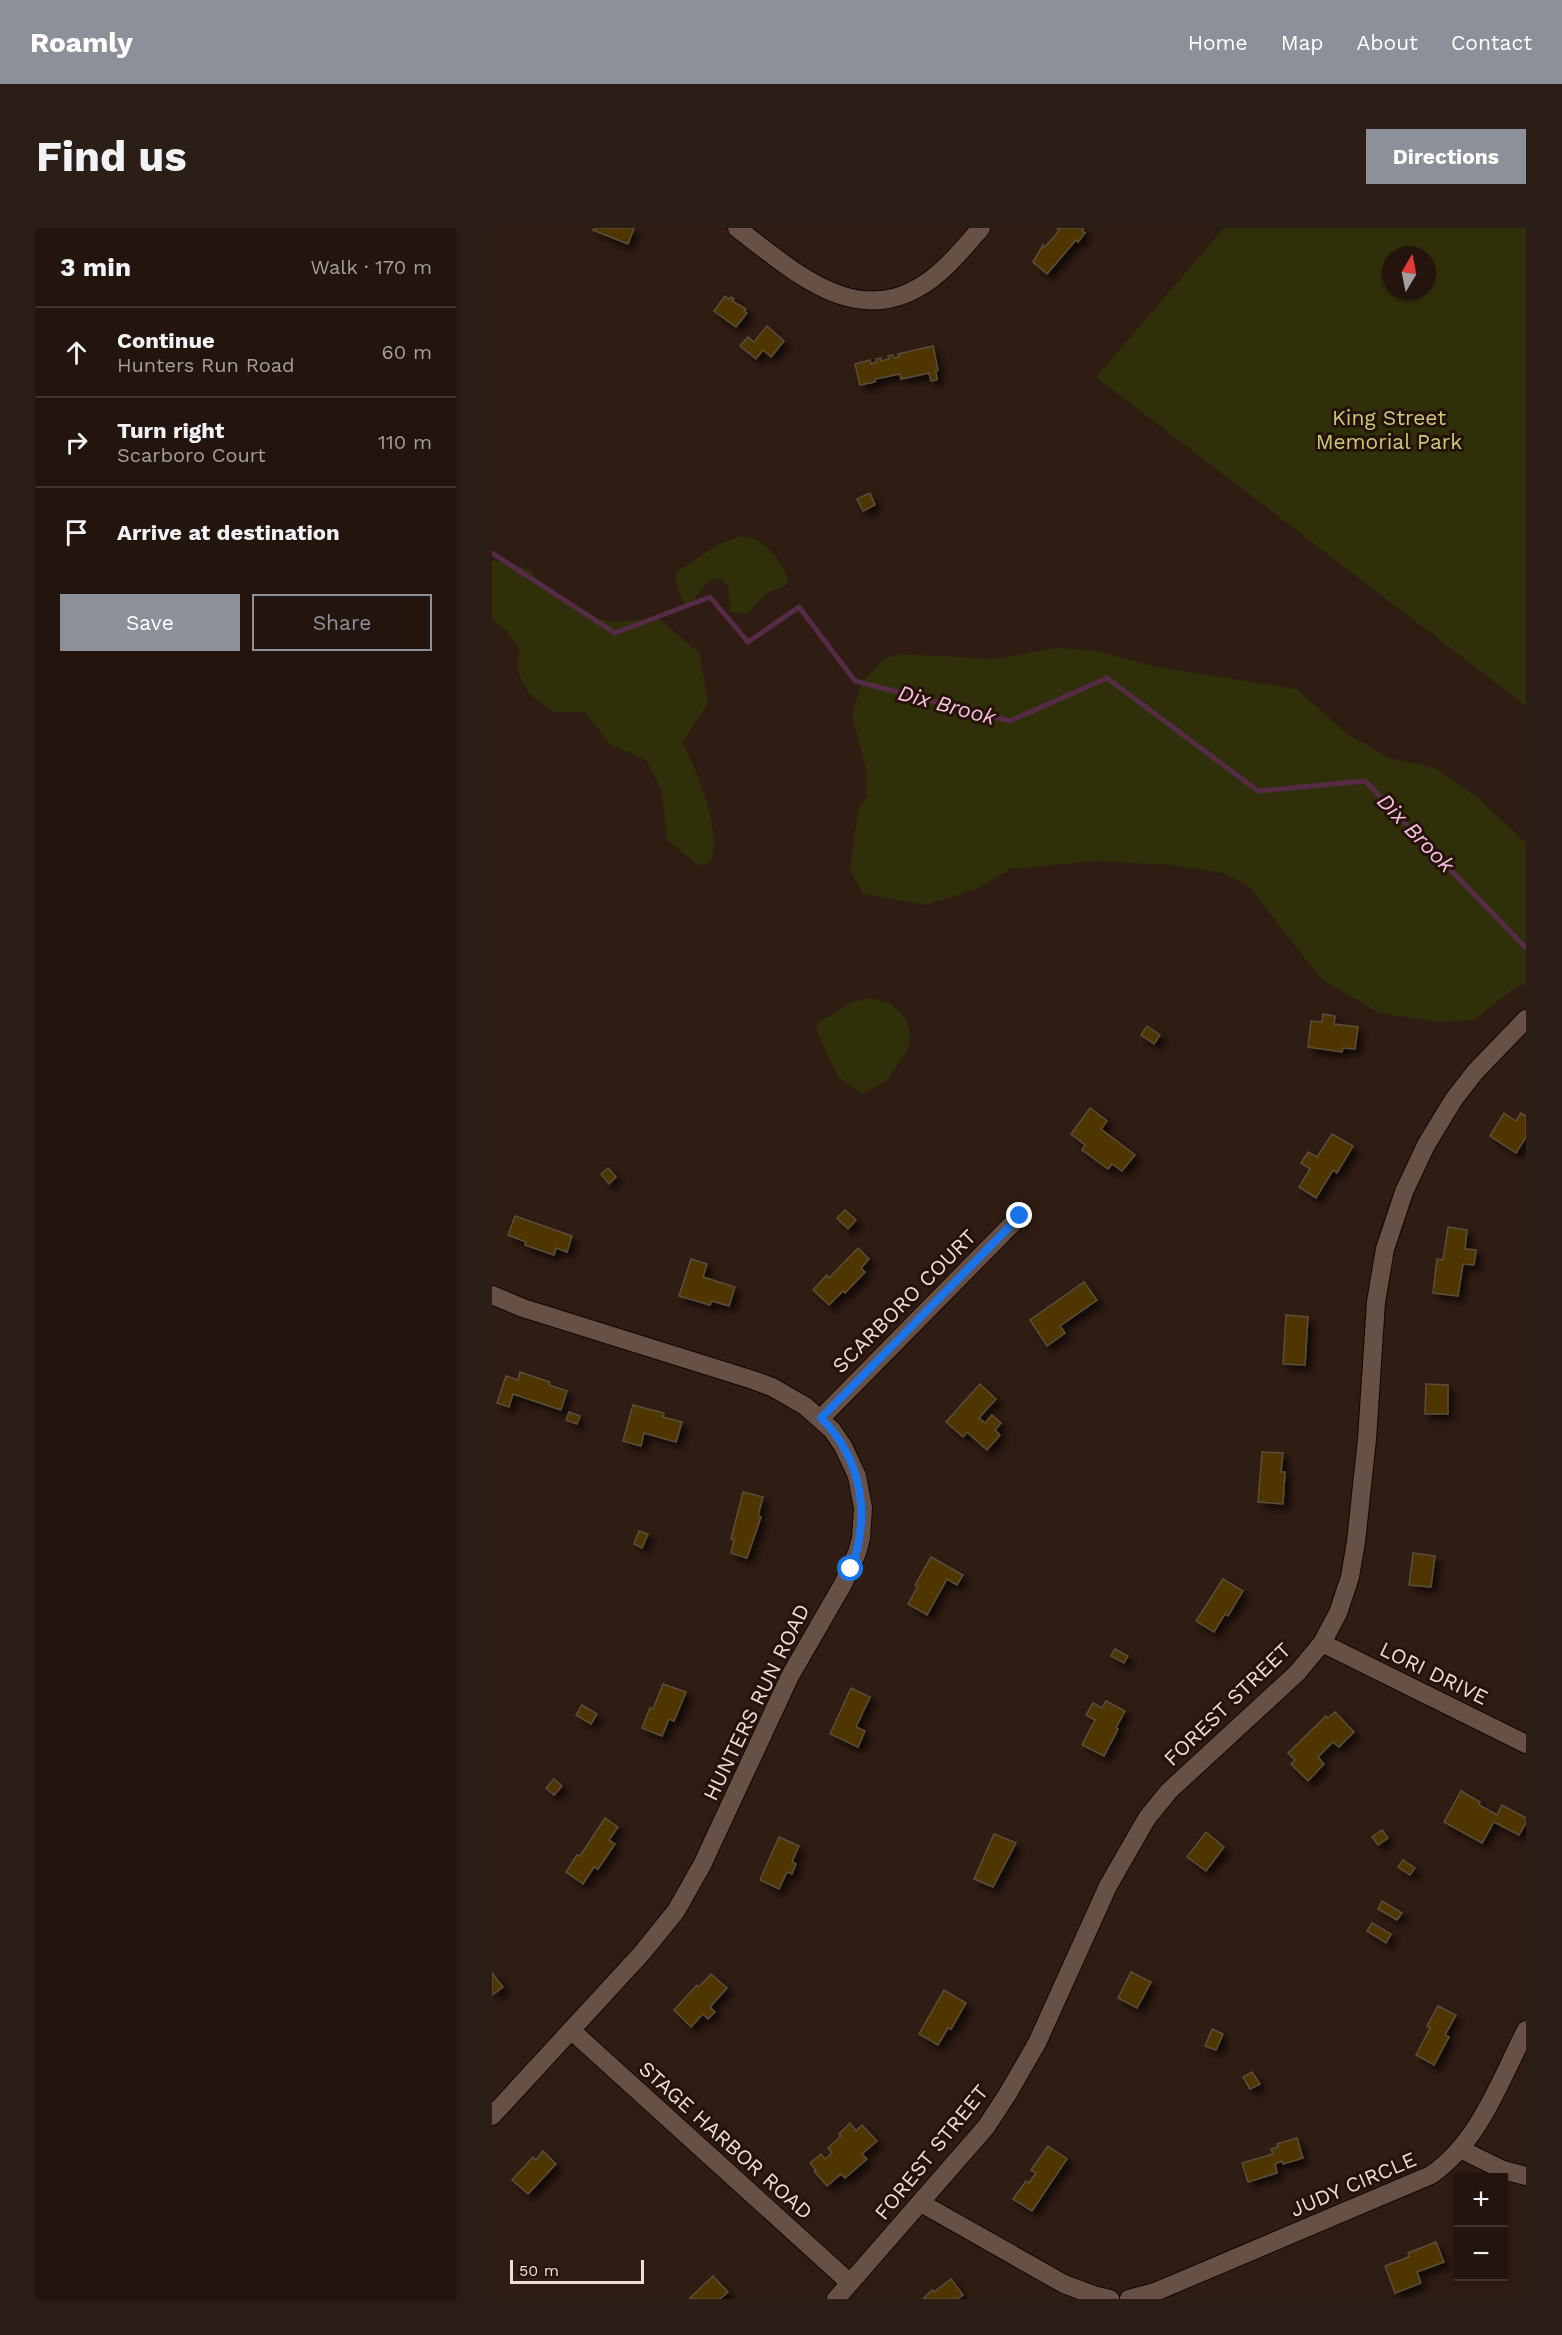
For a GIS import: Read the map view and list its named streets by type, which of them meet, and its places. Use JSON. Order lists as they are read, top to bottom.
{
  "streets": {
    "street": [
      "SCARBORO COURT",
      "LORI DRIVE",
      "HUNTERS RUN ROAD",
      "FOREST STREET",
      "STAGE HARBOR ROAD",
      "JUDY CIRCLE"
    ]
  },
  "crossings": [
    ["SCARBORO COURT", "HUNTERS RUN ROAD"],
    ["LORI DRIVE", "FOREST STREET"],
    ["HUNTERS RUN ROAD", "STAGE HARBOR ROAD"],
    ["FOREST STREET", "STAGE HARBOR ROAD"]
  ],
  "water": ["Dix Brook"],
  "parks": ["King Street Memorial Park"],
  "scale_bar": "50 m",
  "north": "top",
  "page": {
    "header": "Roamly",
    "nav": [
      "Home",
      "Map",
      "About",
      "Contact"
    ],
    "buttons": [
      "Directions",
      ["Save", "Share"]
    ],
    "title": "Find us",
    "heading": ["3 min", "Walk · 170 m"],
    "list": [
      ["Continue", "Hunters Run Road", "60 m"],
      ["Turn right", "Scarboro Court", "110 m"],
      "Arrive at destination"
    ],
    "map_buttons": ["+", "−"],
    "scale": "50 m"
  }
}
